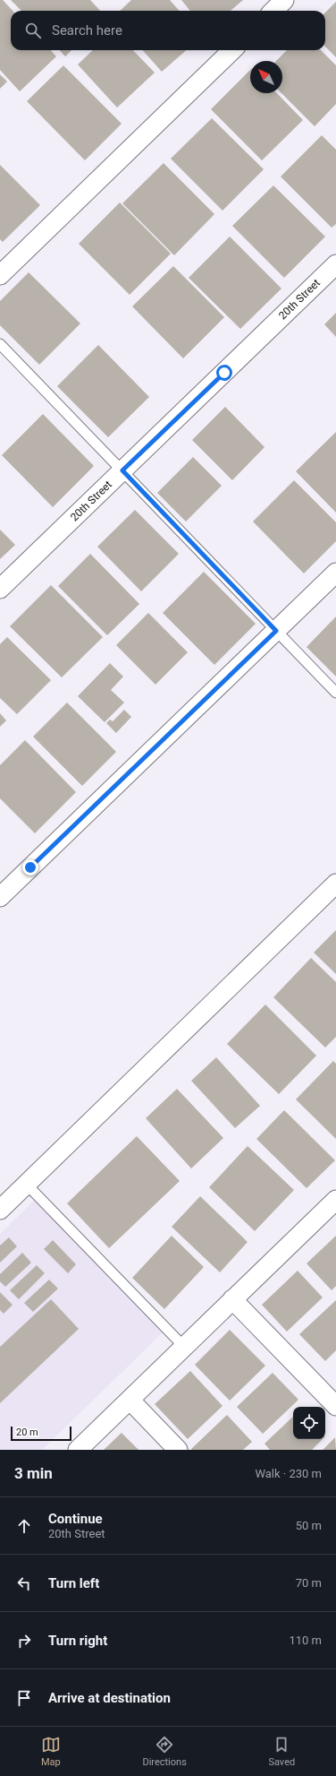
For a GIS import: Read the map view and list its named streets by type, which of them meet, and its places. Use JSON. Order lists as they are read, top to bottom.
{
  "streets": {
    "street": ["20th Street"]
  },
  "scale_bar": "20 m",
  "north": "top left",
  "page": {
    "search": "Search here",
    "scale": "20 m",
    "heading": ["3 min", "Walk · 230 m"],
    "list": [
      ["Continue", "20th Street", "50 m"],
      ["Turn left", "70 m"],
      ["Turn right", "110 m"],
      "Arrive at destination"
    ],
    "nav": ["Map", "Directions", "Saved"]
  }
}
